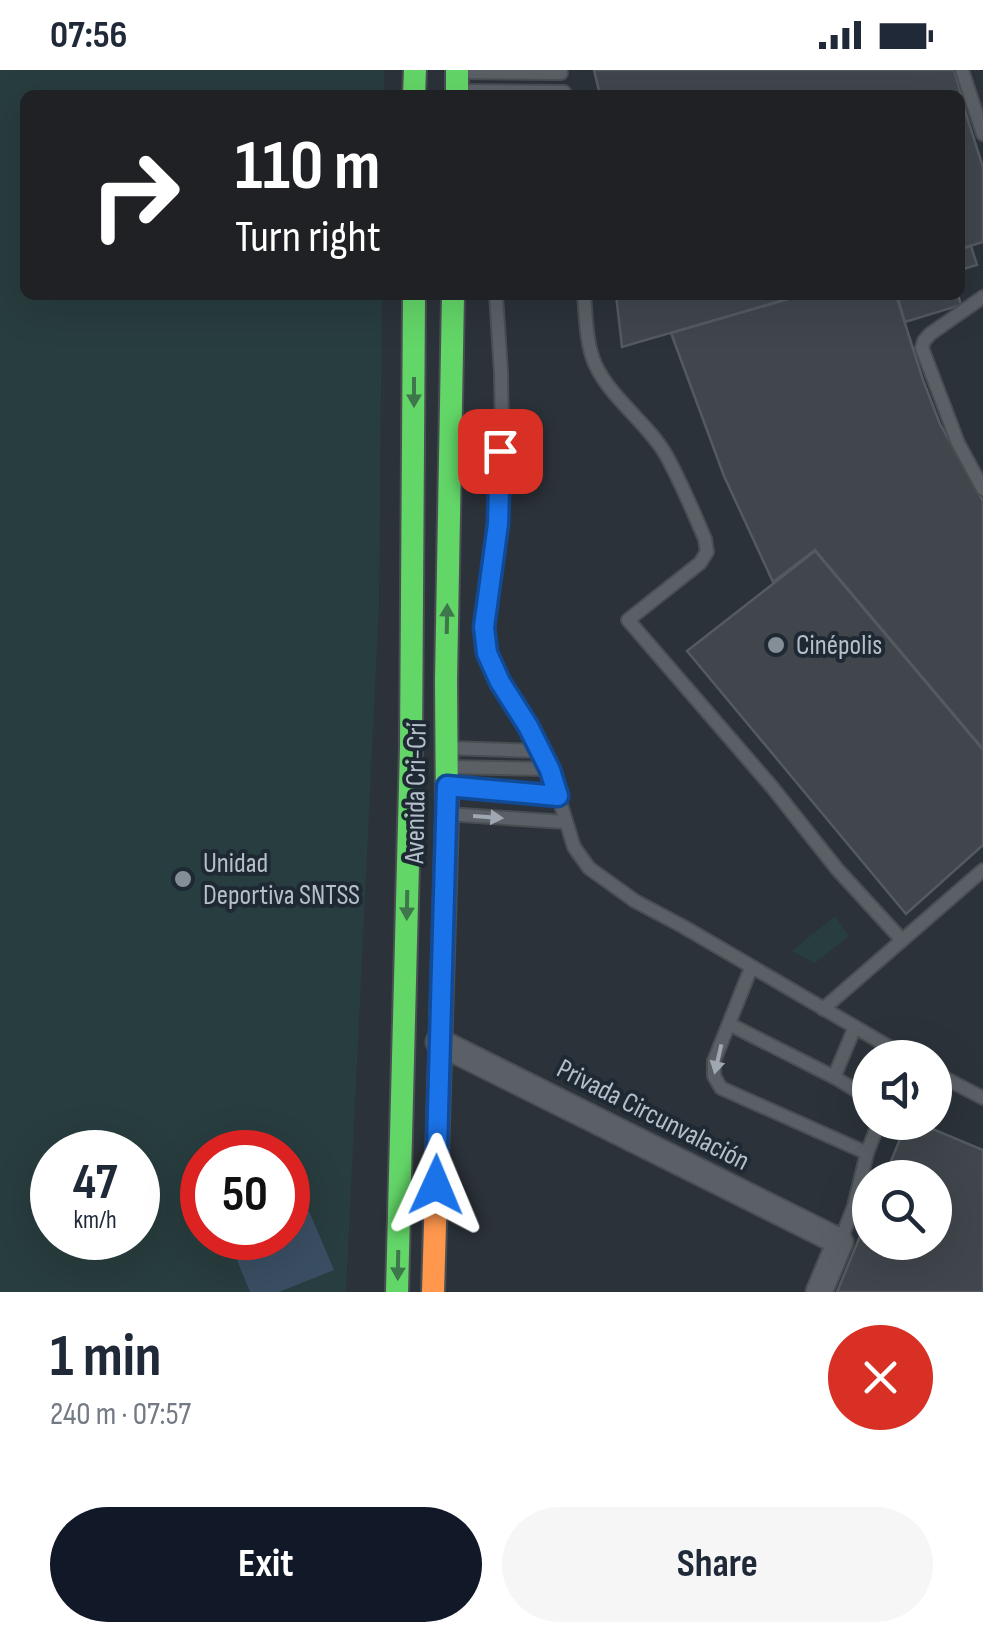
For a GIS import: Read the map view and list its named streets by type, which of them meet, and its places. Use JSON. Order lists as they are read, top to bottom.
{
  "streets": {
    "main road": ["Avenida Cri-Crí"],
    "street": ["Privada Circunvalación"]
  },
  "crossings": [
    ["Avenida Cri-Crí", "Privada Circunvalación"]
  ],
  "places": ["Cinépolis", "Unidad Deportiva SNTSS"],
  "page": {
    "status": "07:56",
    "turn": ["110 m", "Turn right"],
    "speed": "47 km/h",
    "limit": "50",
    "heading": ["1 min", "240 m · 07:57"],
    "buttons": ["Exit", "Share"]
  }
}
